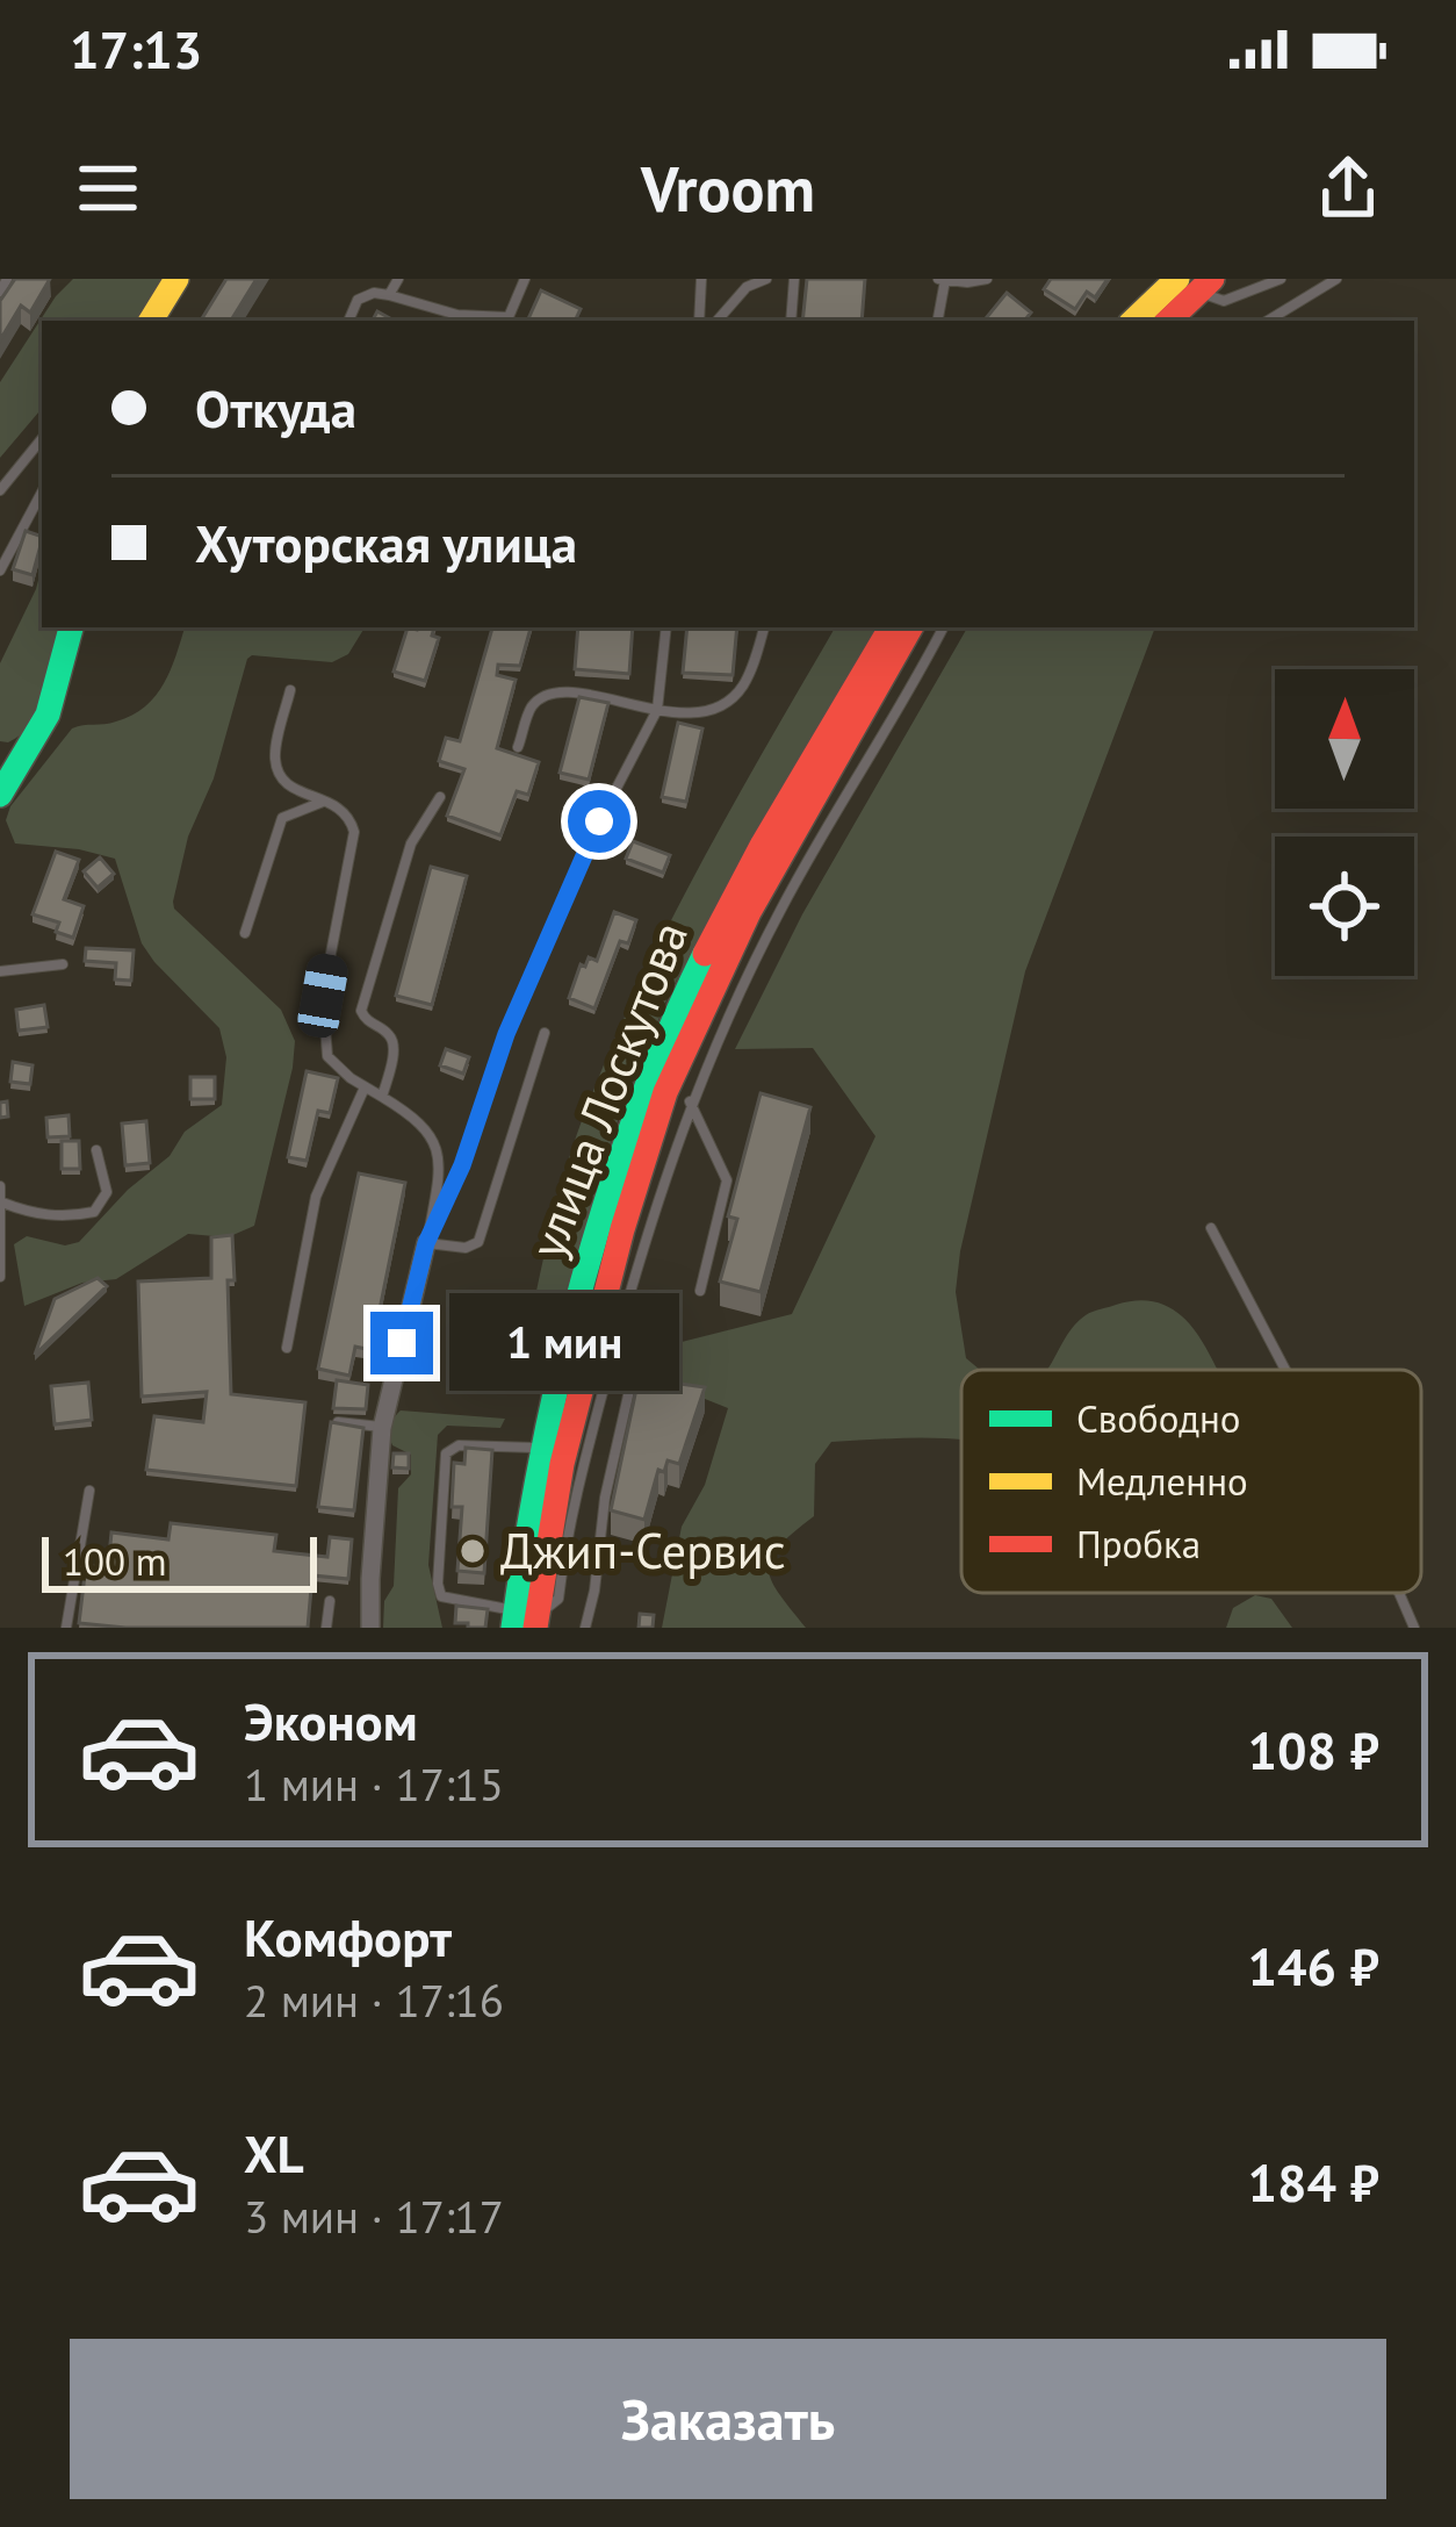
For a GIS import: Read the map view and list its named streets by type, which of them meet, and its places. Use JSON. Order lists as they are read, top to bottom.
{
  "streets": {
    "main road": ["улица Лоскутова"]
  },
  "places": ["Джип-Сервис"],
  "legend": ["Свободно", "Медленно", "Пробка"],
  "scale_bar": "100 m",
  "north": "top",
  "page": {
    "status": "17:13",
    "header": "Vroom",
    "banner": ["Откуда", "Хуторская улица"],
    "bubble": "1 мин",
    "scale": "100 m",
    "list": [
      {
        "name": "Эконом",
        "note": "1 мин · 17:15",
        "value": "108 ₽"
      },
      {
        "name": "Комфорт",
        "note": "2 мин · 17:16",
        "value": "146 ₽"
      },
      {
        "name": "XL",
        "note": "3 мин · 17:17",
        "value": "184 ₽"
      }
    ],
    "buttons": "Заказать"
  }
}
